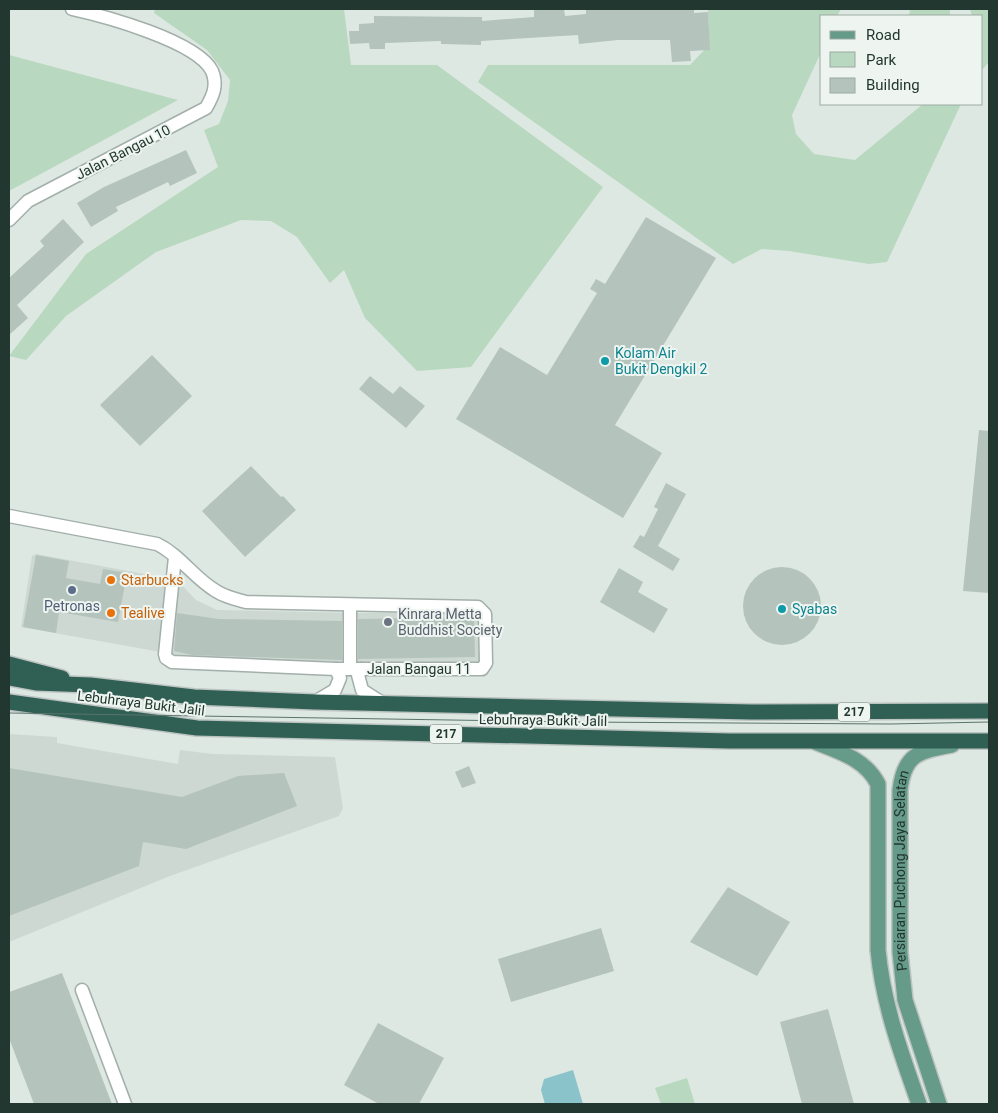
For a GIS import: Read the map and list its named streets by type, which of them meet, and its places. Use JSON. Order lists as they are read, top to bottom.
{
  "streets": {
    "highway": ["Lebuhraya Bukit Jalil", "217"],
    "main road": ["Persiaran Puchong Jaya Selatan"],
    "street": ["Jalan Bangau 10", "Jalan Bangau 11"]
  },
  "crossings": [
    ["Lebuhraya Bukit Jalil", "Persiaran Puchong Jaya Selatan"]
  ],
  "places": [
    "Kolam Air Bukit Dengkil 2",
    "Starbucks",
    "Petronas",
    "Syabas",
    "Tealive",
    "Kinrara Metta Buddhist Society"
  ],
  "legend": ["Road", "Park", "Building"]
}
